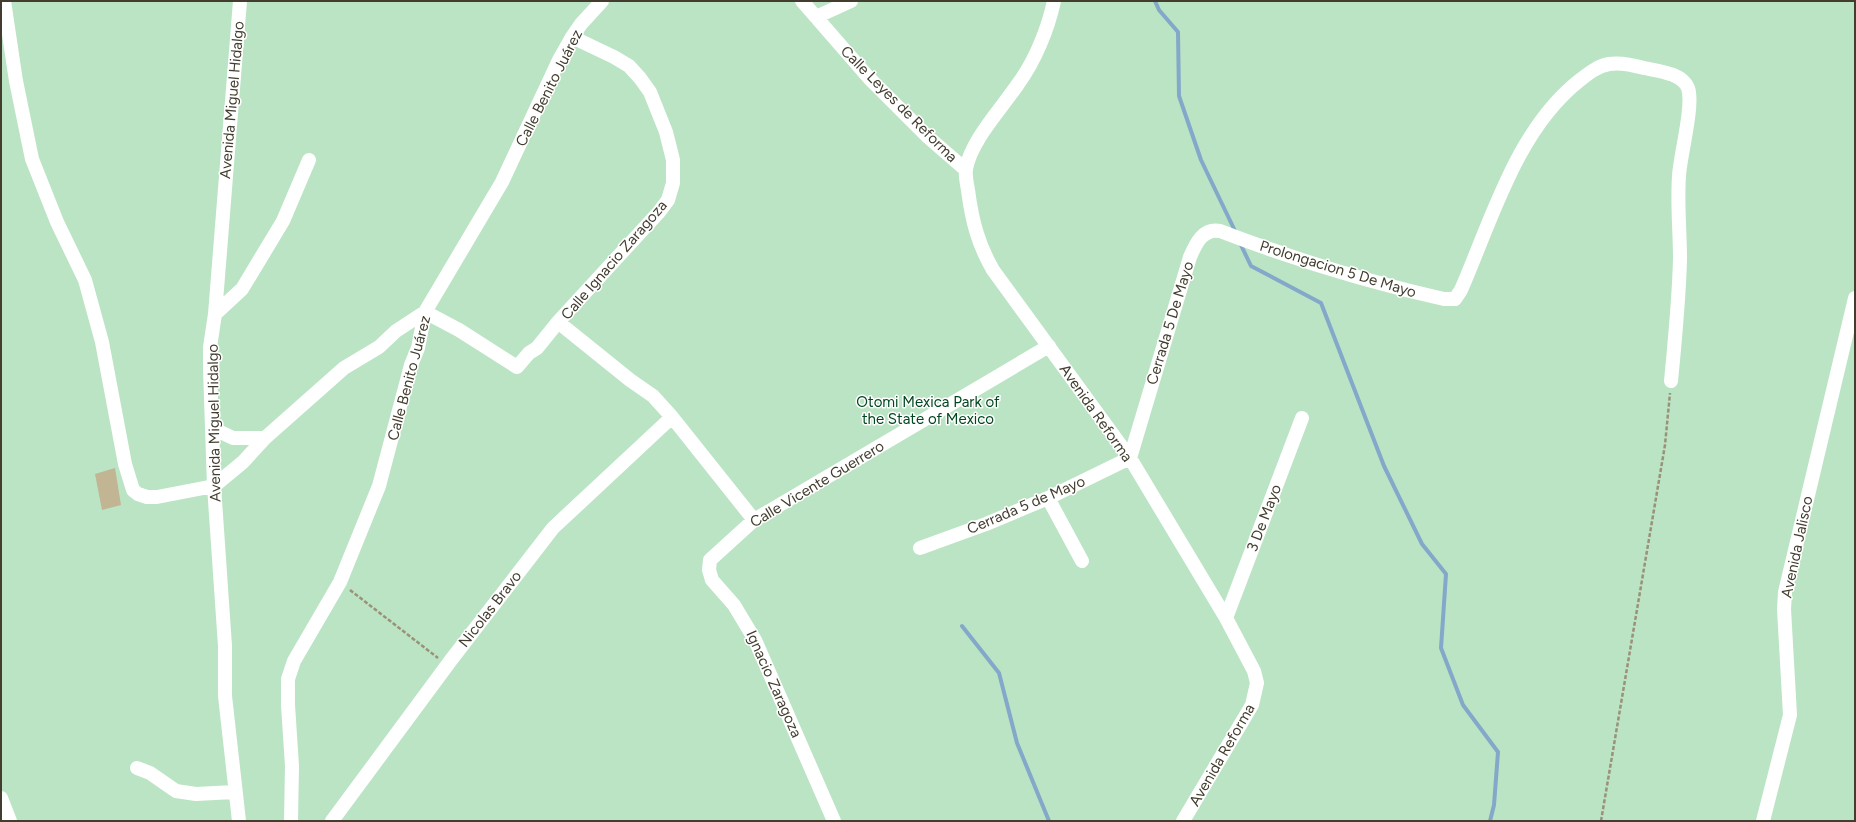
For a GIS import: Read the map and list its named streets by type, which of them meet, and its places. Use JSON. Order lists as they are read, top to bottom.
{
  "streets": {
    "street": [
      "Calle Benito Juárez",
      "Avenida Miguel Hidalgo",
      "Calle Leyes de Reforma",
      "Calle Ignacio Zaragoza",
      "Prolongacion 5 De Mayo",
      "Cerrada 5 De Mayo",
      "Avenida Reforma",
      "Calle Vicente Guerrero",
      "Cerrada 5 de Mayo",
      "3 De Mayo",
      "Avenida Jalisco",
      "Nicolas Bravo",
      "Ignacio Zaragoza"
    ]
  },
  "crossings": [
    ["Calle Benito Juárez", "Calle Ignacio Zaragoza"],
    ["Calle Leyes de Reforma", "Avenida Reforma"],
    ["Calle Ignacio Zaragoza", "Calle Vicente Guerrero"],
    ["Calle Ignacio Zaragoza", "Nicolas Bravo"],
    ["Prolongacion 5 De Mayo", "Cerrada 5 De Mayo"],
    ["Cerrada 5 De Mayo", "Avenida Reforma"],
    ["Cerrada 5 De Mayo", "Cerrada 5 de Mayo"],
    ["Avenida Reforma", "Calle Vicente Guerrero"],
    ["Avenida Reforma", "Cerrada 5 de Mayo"],
    ["Avenida Reforma", "3 De Mayo"],
    ["Calle Vicente Guerrero", "Ignacio Zaragoza"]
  ],
  "parks": ["Otomi Mexica Park of the State of Mexico"]
}
